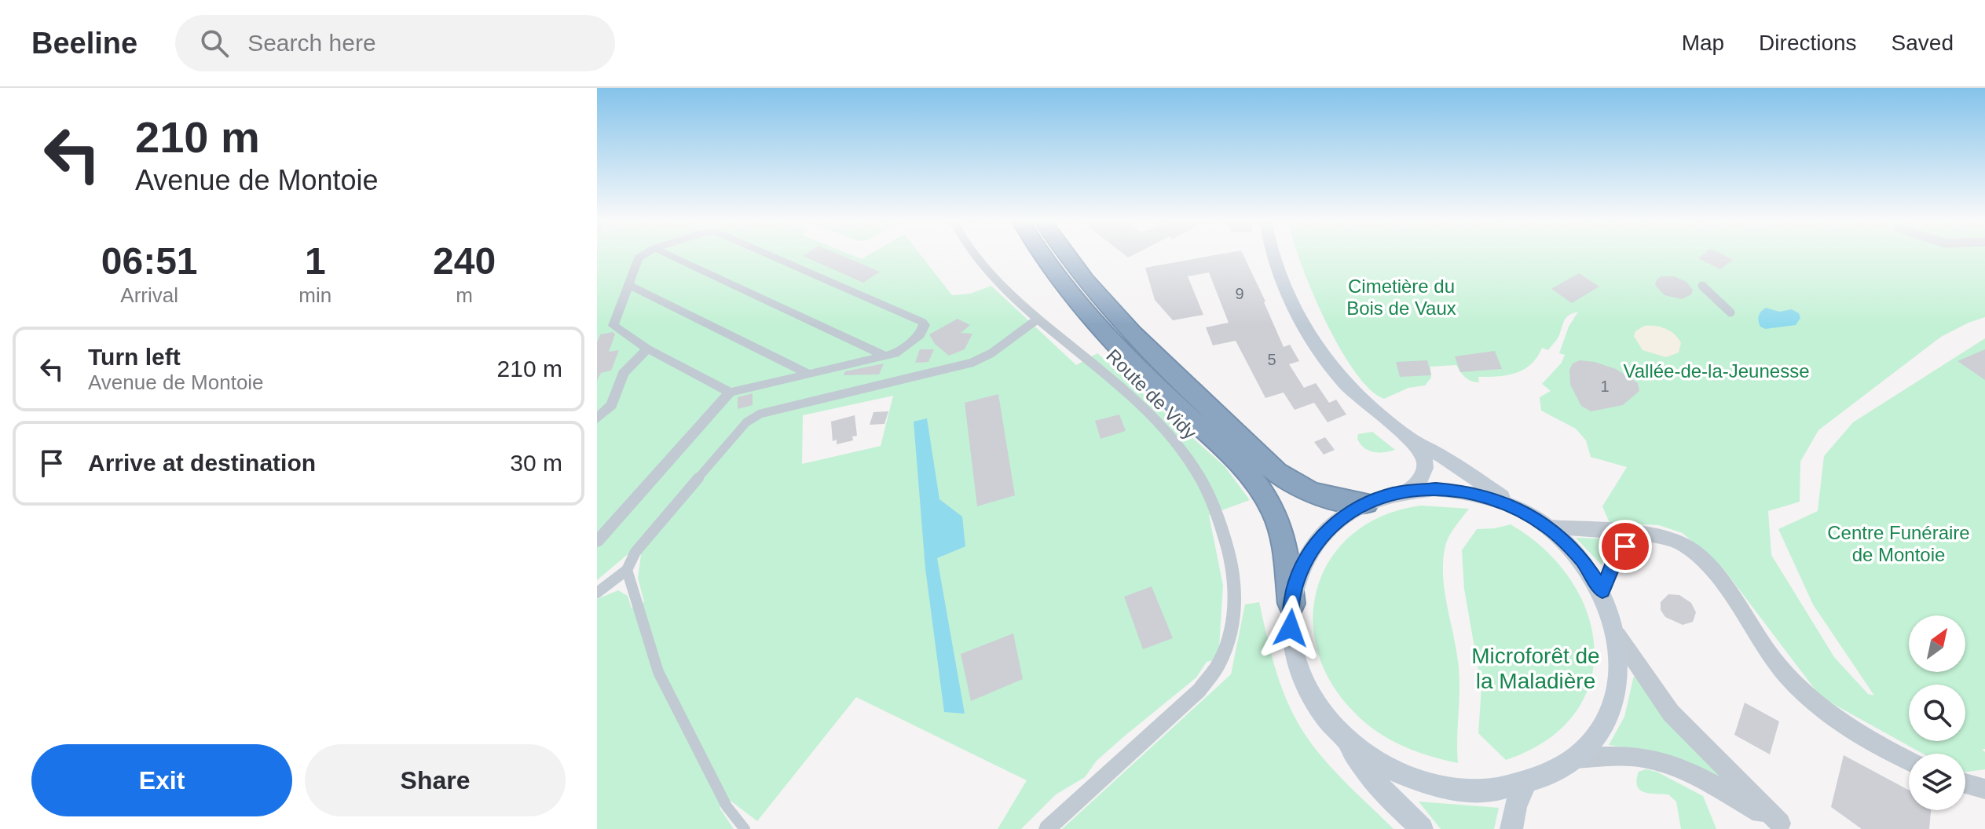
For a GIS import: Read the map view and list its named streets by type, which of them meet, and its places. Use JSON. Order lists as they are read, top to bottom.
{
  "streets": {
    "street": ["Route de Vidy"]
  },
  "parks": [
    "Cimetière du Bois de Vaux",
    "Vallée-de-la-Jeunesse",
    "Centre Funéraire de Montoie",
    "Microforêt de la Maladière"
  ],
  "house_numbers": ["9", "5", "1"],
  "north": "top right",
  "page": {
    "header": "Beeline",
    "search": "Search here",
    "nav": ["Map", "Directions", "Saved"],
    "turn": ["210 m", "Avenue de Montoie"],
    "eta": [
      "06:51",
      "Arrival",
      "1",
      "min",
      "240",
      "m"
    ],
    "list": [
      {
        "name": "Turn left",
        "note": "Avenue de Montoie",
        "value": "210 m"
      },
      {
        "name": "Arrive at destination",
        "value": "30 m"
      }
    ],
    "buttons": ["Exit", "Share"]
  }
}
